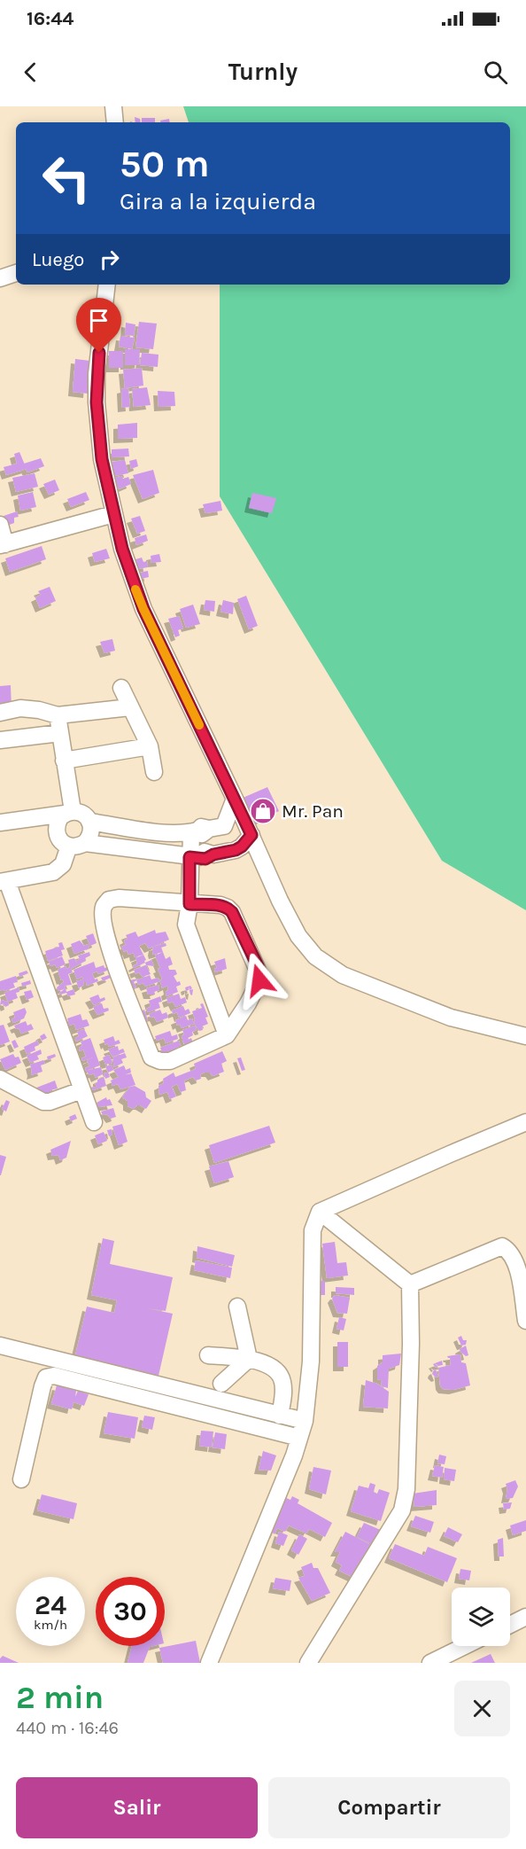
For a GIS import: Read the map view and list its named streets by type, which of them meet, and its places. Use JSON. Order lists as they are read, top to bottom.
{
  "places": {
    "shop": ["Mr. Pan"]
  },
  "page": {
    "status": "16:44",
    "header": "Turnly",
    "turn": ["50 m", "Gira a la izquierda"],
    "then": "Luego",
    "speed": "24 km/h",
    "limit": "30",
    "heading": ["2 min", "440 m · 16:46"],
    "buttons": ["Salir", "Compartir"]
  }
}
